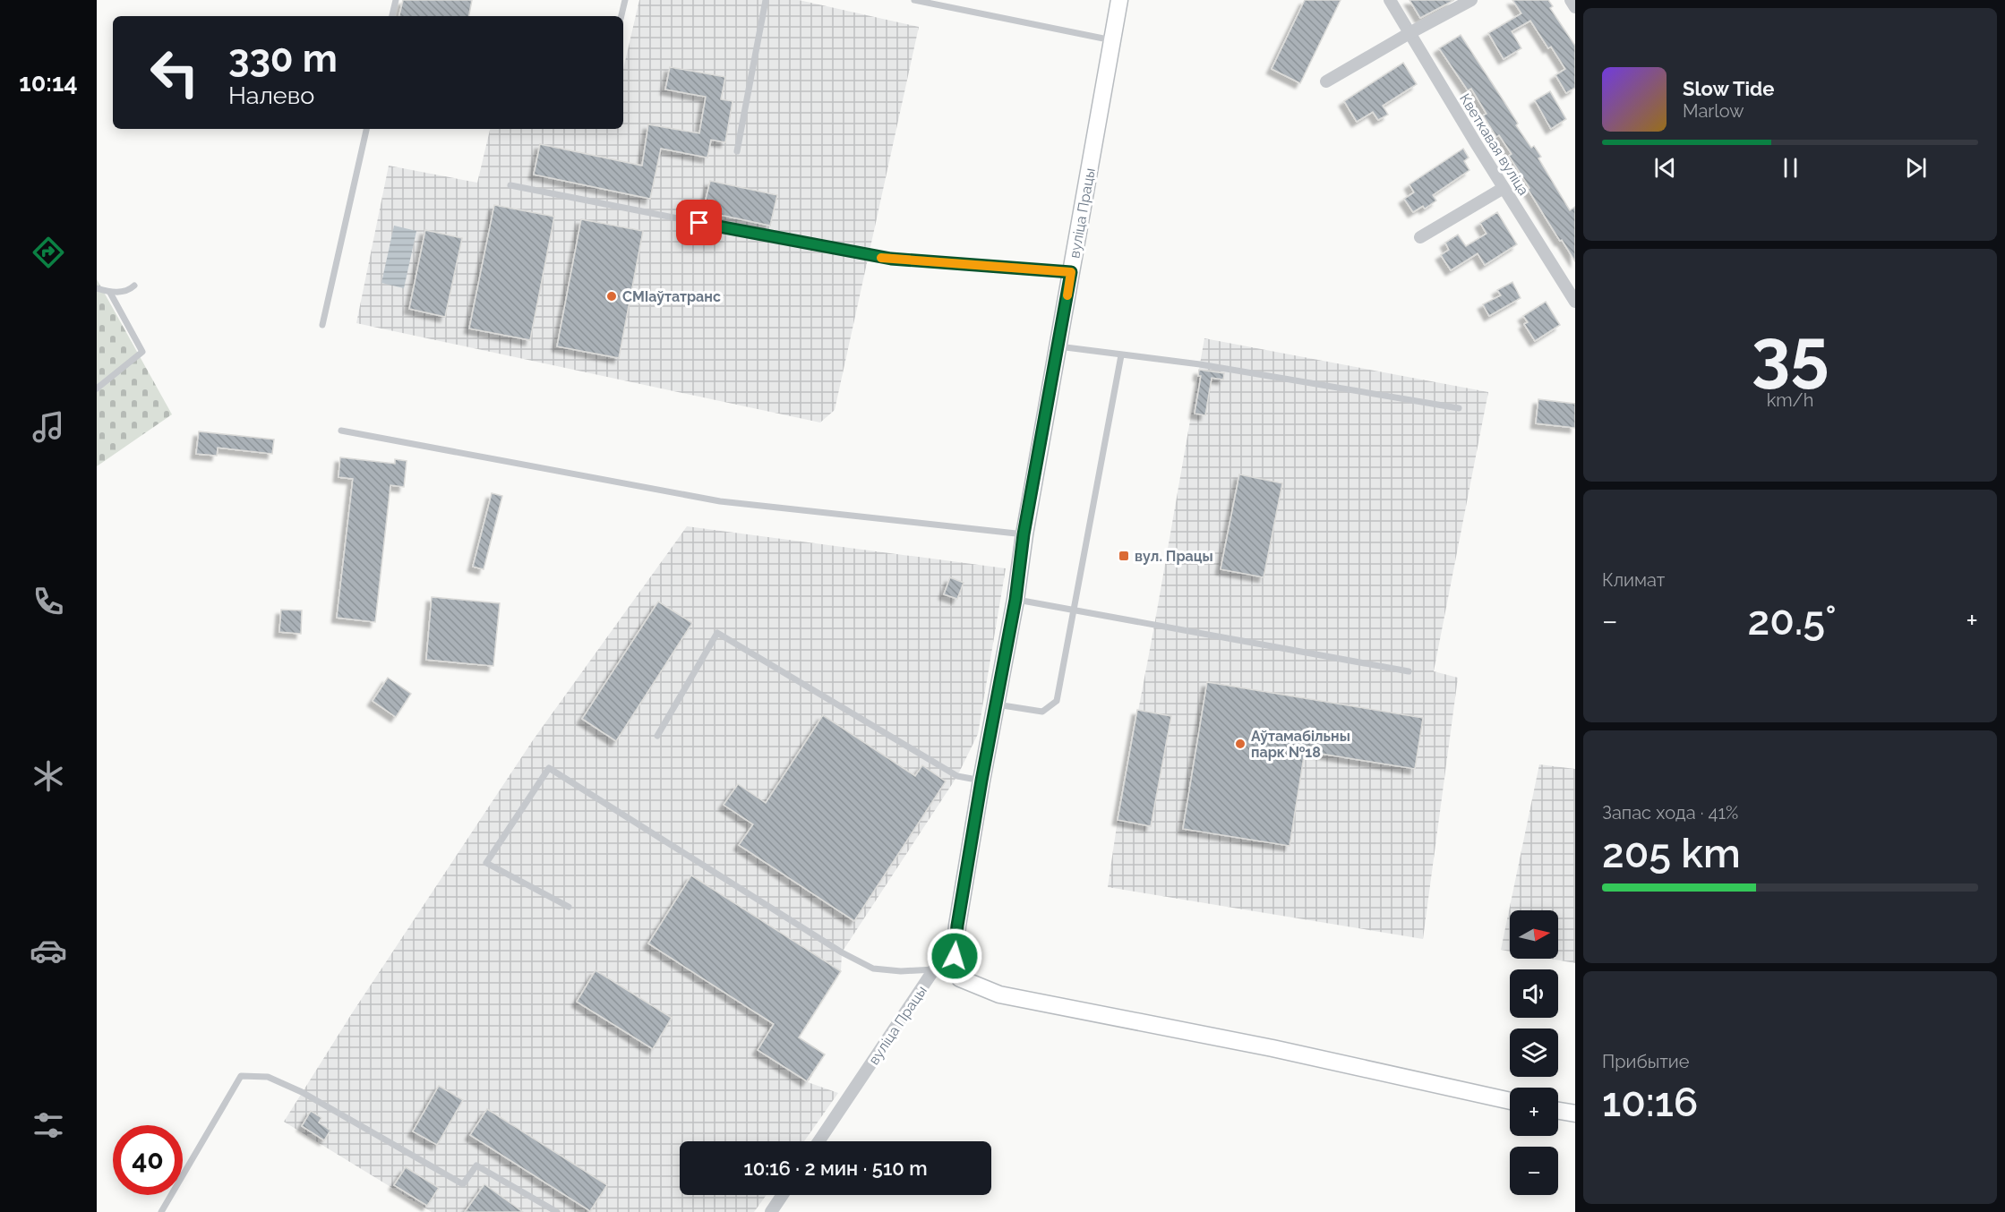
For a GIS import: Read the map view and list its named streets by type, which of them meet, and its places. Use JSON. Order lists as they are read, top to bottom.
{
  "streets": {
    "street": ["Кветкавая вуліца", "вуліца Працы"]
  },
  "places": {
    "other": ["СМІаўтатранс", "Аўтамабільны парк №18"],
    "transit": ["вул. Працы"]
  },
  "north": "right",
  "page": {
    "tabs": "10:14",
    "turn": ["330 m", "Налево"],
    "song": ["Slow Tide", "Marlow"],
    "tile": [
      ["35", "km/h"],
      "Климат",
      ["Запас хода · 41%", "205 km"],
      ["Прибытие", "10:16"]
    ],
    "heat": ["−", "20.5°", "+"],
    "map_buttons": ["+", "−"],
    "limit": "40",
    "trip": "10:16 · 2 мин · 510 m"
  }
}
